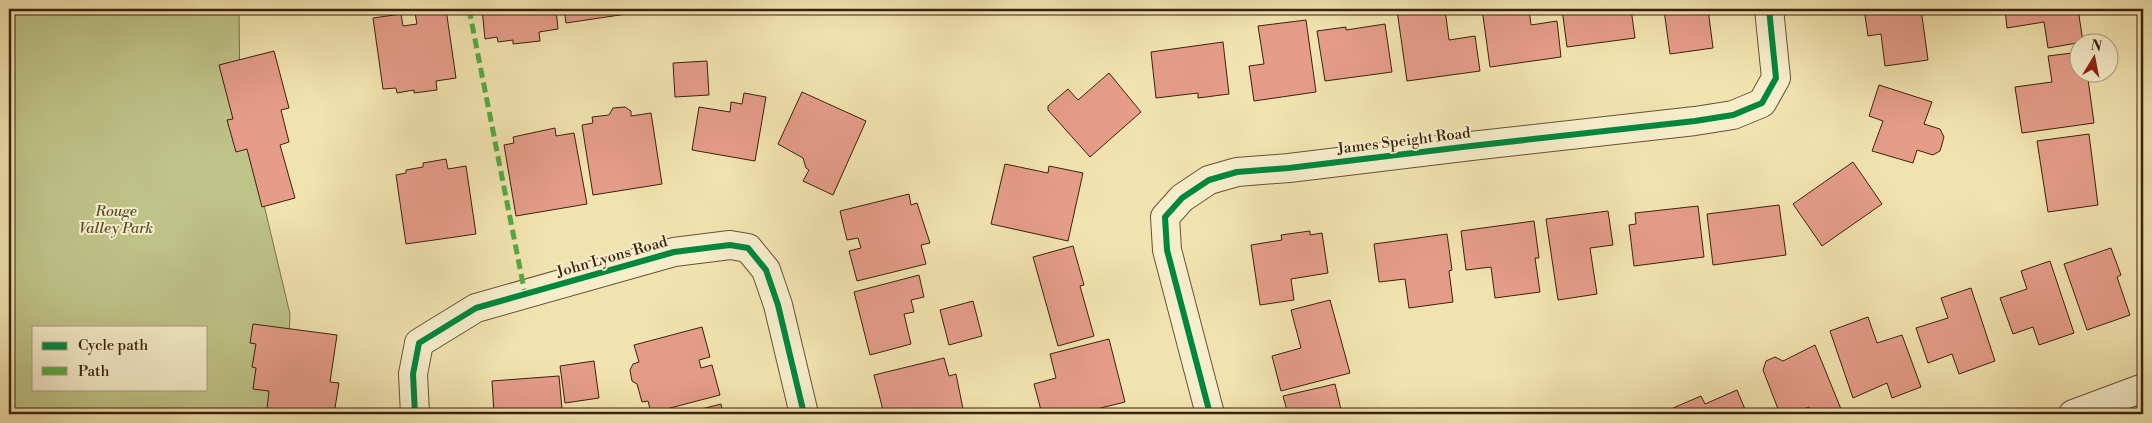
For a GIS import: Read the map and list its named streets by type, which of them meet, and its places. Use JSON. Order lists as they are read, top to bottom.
{
  "streets": {
    "street": ["James Speight Road", "John Lyons Road"]
  },
  "parks": ["Rouge Valley Park"],
  "legend": ["Cycle path", "Path"],
  "north": "top"
}
